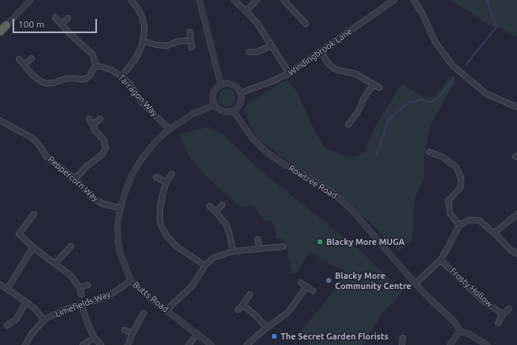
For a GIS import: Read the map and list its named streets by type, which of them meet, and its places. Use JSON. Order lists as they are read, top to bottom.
{
  "streets": {
    "street": [
      "Windingbrook Lane",
      "Tarragon Way",
      "Peppercorn Way",
      "Rowtree Road",
      "Frosty Hollow",
      "Butts Road",
      "Limefields Way"
    ]
  },
  "crossings": [
    ["Windingbrook Lane", "Rowtree Road"],
    ["Windingbrook Lane", "Butts Road"],
    ["Tarragon Way", "Butts Road"],
    ["Peppercorn Way", "Butts Road"],
    ["Rowtree Road", "Butts Road"],
    ["Butts Road", "Limefields Way"]
  ],
  "places": ["Blacky More MUGA", "Blacky More Community Centre", "The Secret Garden Florists"],
  "scale_bar": "100 m"
}
